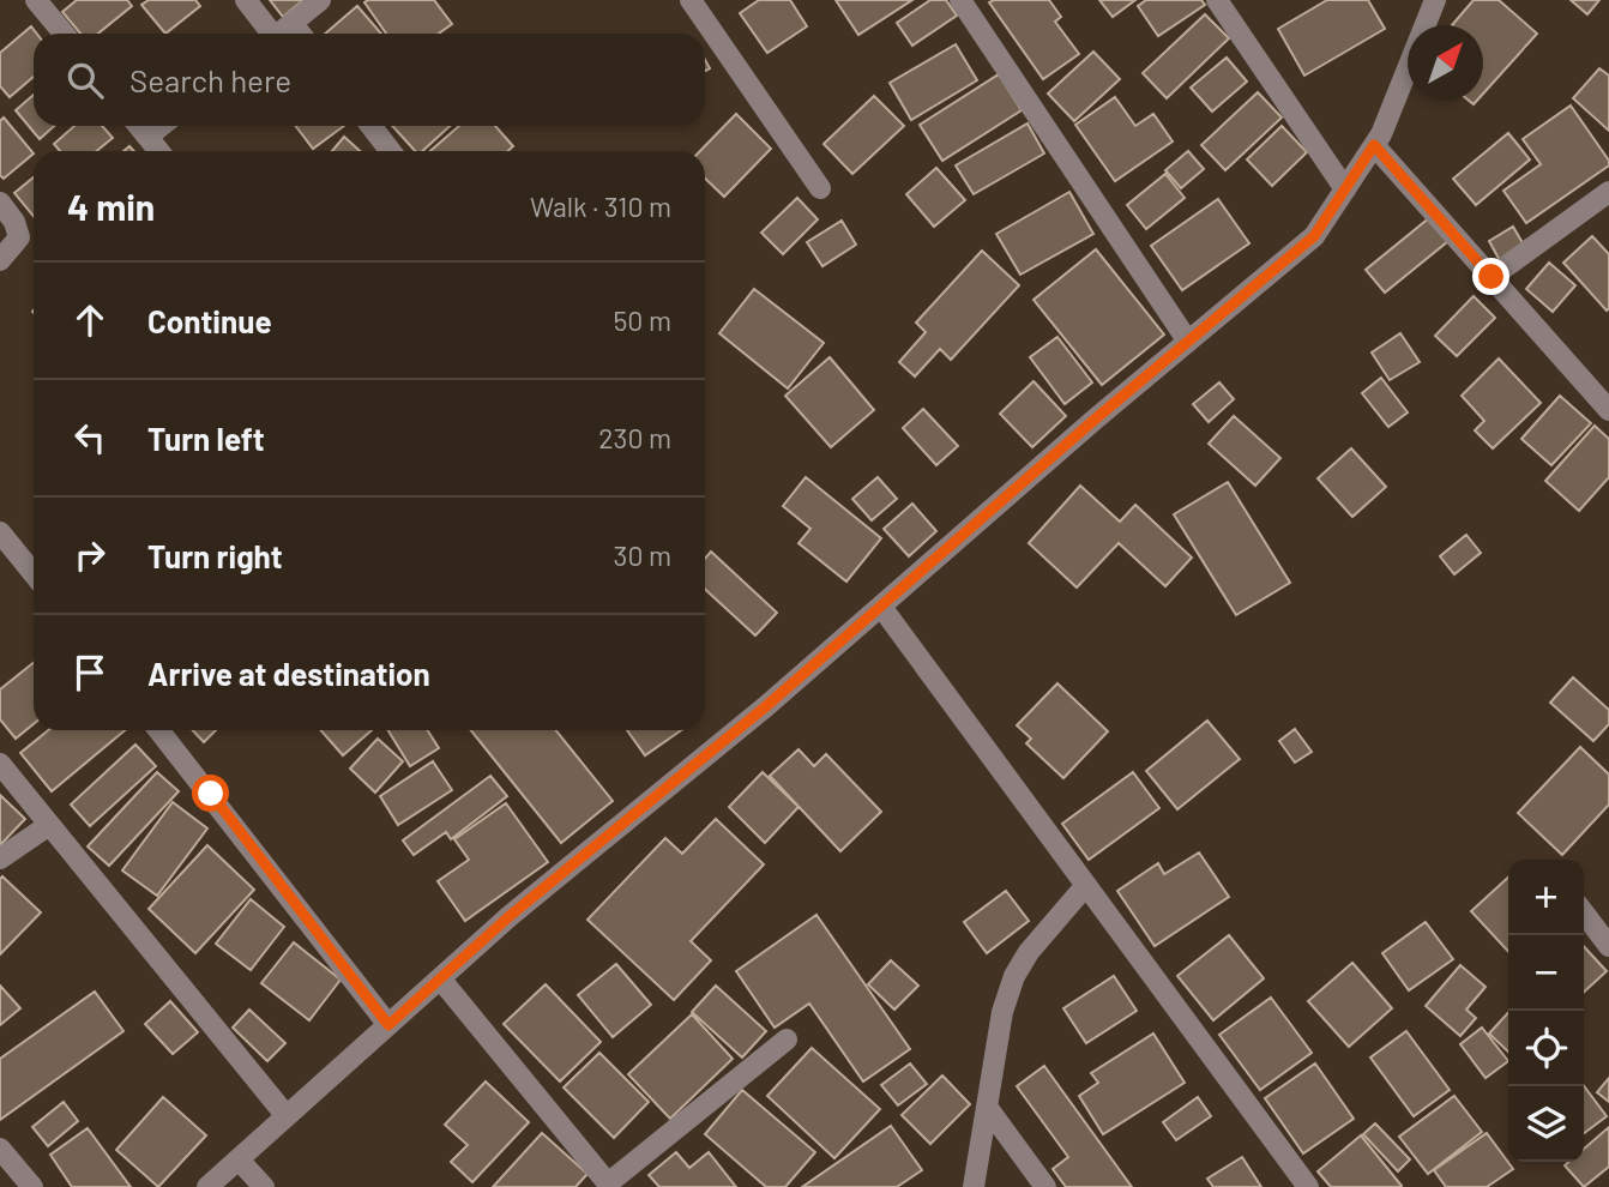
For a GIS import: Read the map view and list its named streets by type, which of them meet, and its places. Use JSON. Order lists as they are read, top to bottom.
{
  "north": "top right",
  "page": {
    "search": "Search here",
    "heading": ["4 min", "Walk · 310 m"],
    "list": [
      ["Continue", "50 m"],
      ["Turn left", "230 m"],
      ["Turn right", "30 m"],
      "Arrive at destination"
    ],
    "map_buttons": ["+", "−"]
  }
}
